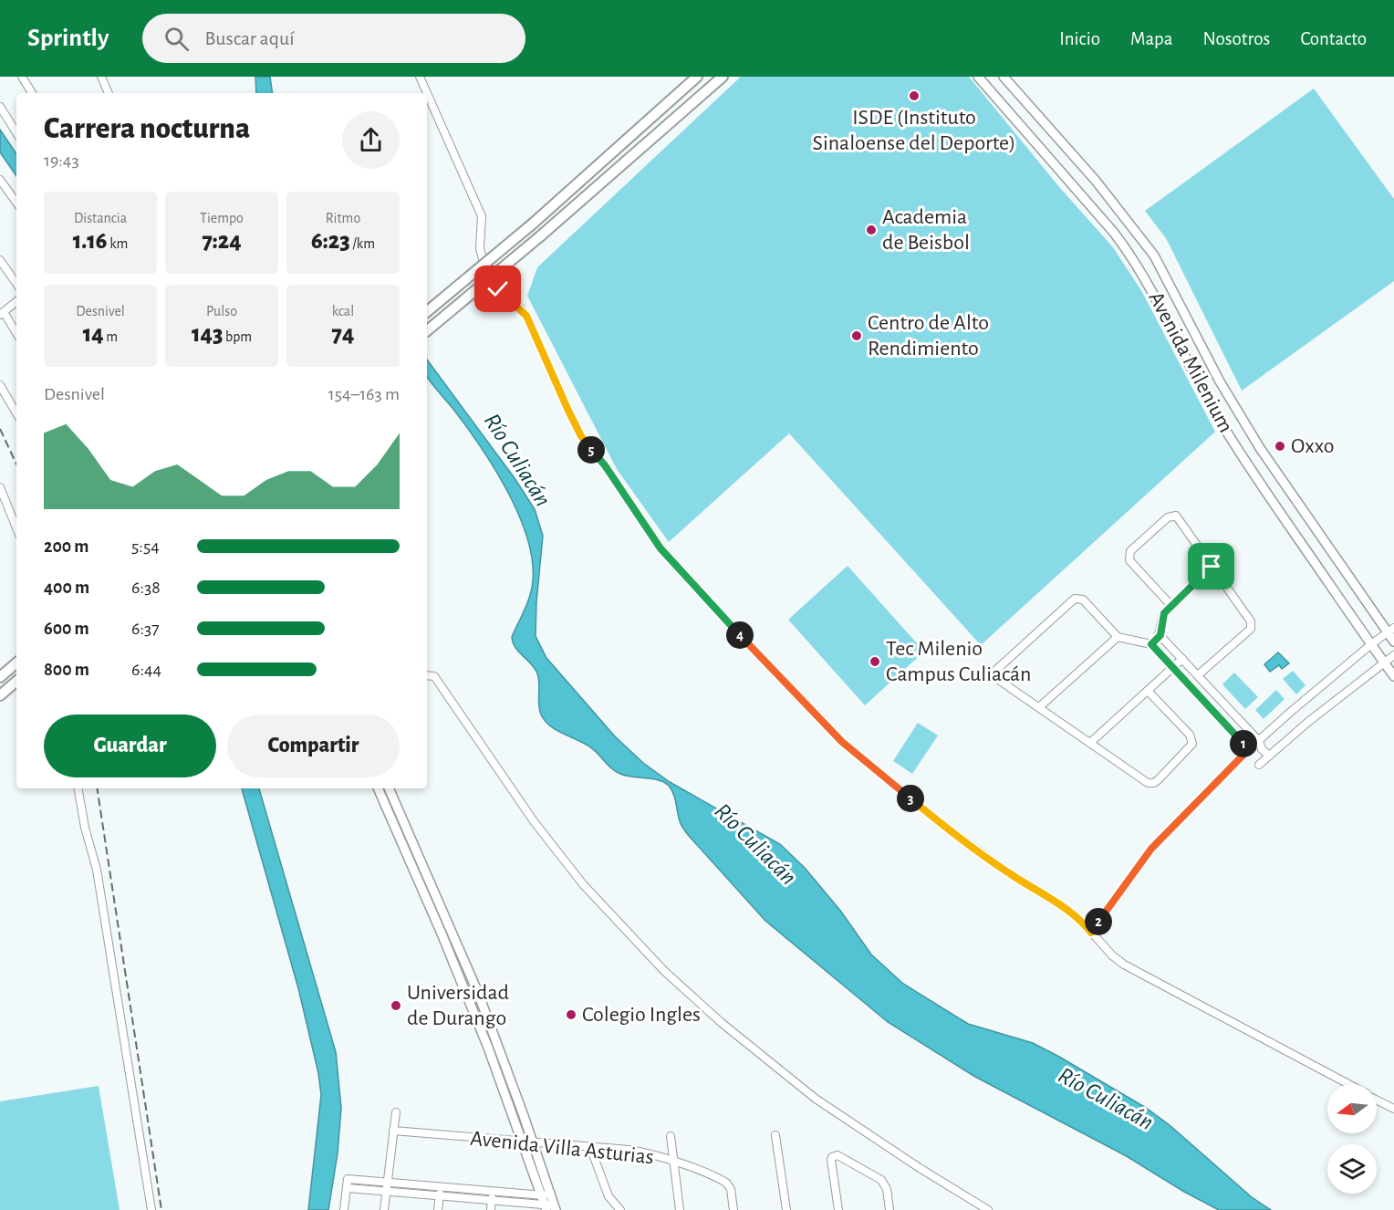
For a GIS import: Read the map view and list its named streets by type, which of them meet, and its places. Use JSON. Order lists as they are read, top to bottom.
{
  "streets": {
    "street": ["Avenida Milenium", "Avenida Villa Asturias"]
  },
  "water": ["Río Culiacán"],
  "places": [
    "ISDE (Instituto Sinaloense del Deporte)",
    "Academia de Beisbol",
    "Centro de Alto Rendimiento",
    "Oxxo",
    "Tec Milenio Campus Culiacán",
    "Universidad de Durango",
    "Colegio Ingles"
  ],
  "north": "left",
  "page": {
    "header": "Sprintly",
    "search": "Buscar aquí",
    "nav": [
      "Inicio",
      "Mapa",
      "Nosotros",
      "Contacto"
    ],
    "heading": ["Carrera nocturna", "19:43"],
    "stats": [
      ["Distancia", "1.16 km"],
      ["Tiempo", "7:24"],
      ["Ritmo", "6:23 /km"],
      ["Desnivel", "14 m"],
      ["Pulso", "143 bpm"],
      ["kcal", "74"]
    ],
    "chart": ["Desnivel", "154–163 m"],
    "pins": [
      "5",
      "4",
      "1",
      "3",
      "2"
    ],
    "list": [
      {
        "name": "200 m",
        "note": "5:54"
      },
      {
        "name": "400 m",
        "note": "6:38"
      },
      {
        "name": "600 m",
        "note": "6:37"
      },
      {
        "name": "800 m",
        "note": "6:44"
      }
    ],
    "buttons": ["Guardar", "Compartir"]
  }
}
